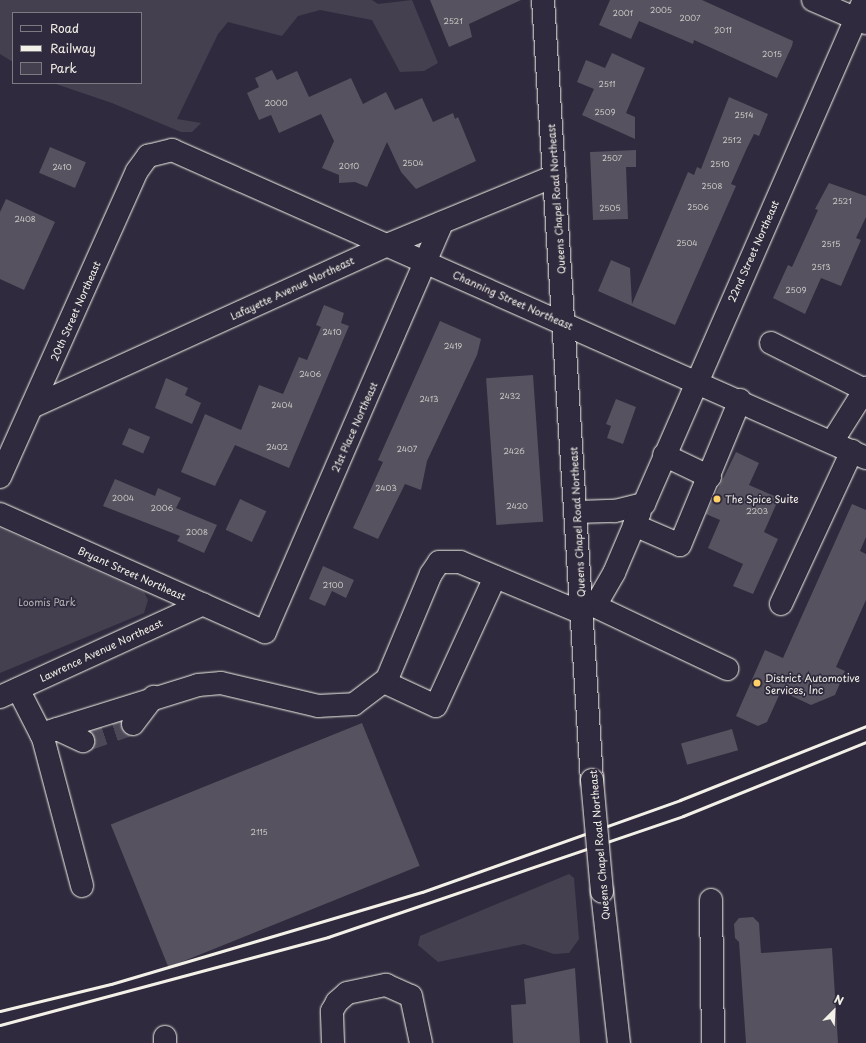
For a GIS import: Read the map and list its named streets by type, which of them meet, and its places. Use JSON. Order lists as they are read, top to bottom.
{
  "streets": {
    "street": [
      "Queens Chapel Road Northeast",
      "22nd Street Northeast",
      "Lafayette Avenue Northeast",
      "Channing Street Northeast",
      "20th Street Northeast",
      "21st Place Northeast",
      "Bryant Street Northeast",
      "Lawrence Avenue Northeast"
    ]
  },
  "crossings": [
    ["Queens Chapel Road Northeast", "22nd Street Northeast"],
    ["Queens Chapel Road Northeast", "Lafayette Avenue Northeast"],
    ["Queens Chapel Road Northeast", "Channing Street Northeast"],
    ["22nd Street Northeast", "Channing Street Northeast"],
    ["Lafayette Avenue Northeast", "Channing Street Northeast"],
    ["Lafayette Avenue Northeast", "20th Street Northeast"],
    ["Lafayette Avenue Northeast", "21st Place Northeast"],
    ["Channing Street Northeast", "20th Street Northeast"],
    ["Channing Street Northeast", "21st Place Northeast"],
    ["21st Place Northeast", "Bryant Street Northeast"],
    ["Bryant Street Northeast", "Lawrence Avenue Northeast"]
  ],
  "parks": ["Loomis Park"],
  "places": ["The Spice Suite", "District Automotive Services, Inc"],
  "house_numbers": [
    "2005",
    "2001",
    "2007",
    "2521",
    "2011",
    "2015",
    "2511",
    "2000",
    "2509",
    "2514",
    "2512",
    "2507",
    "2504",
    "2510",
    "2010",
    "2410",
    "2508",
    "2521",
    "2506",
    "2505",
    "2408",
    "2504",
    "2515",
    "2513",
    "2509",
    "2410",
    "2419",
    "2406",
    "2432",
    "2413",
    "2404",
    "2402",
    "2407",
    "2426",
    "2403",
    "2004",
    "2420",
    "2006",
    "2203",
    "2008",
    "2100",
    "2115"
  ],
  "legend": ["Road", "Railway", "Park"],
  "north": "top right"
}
